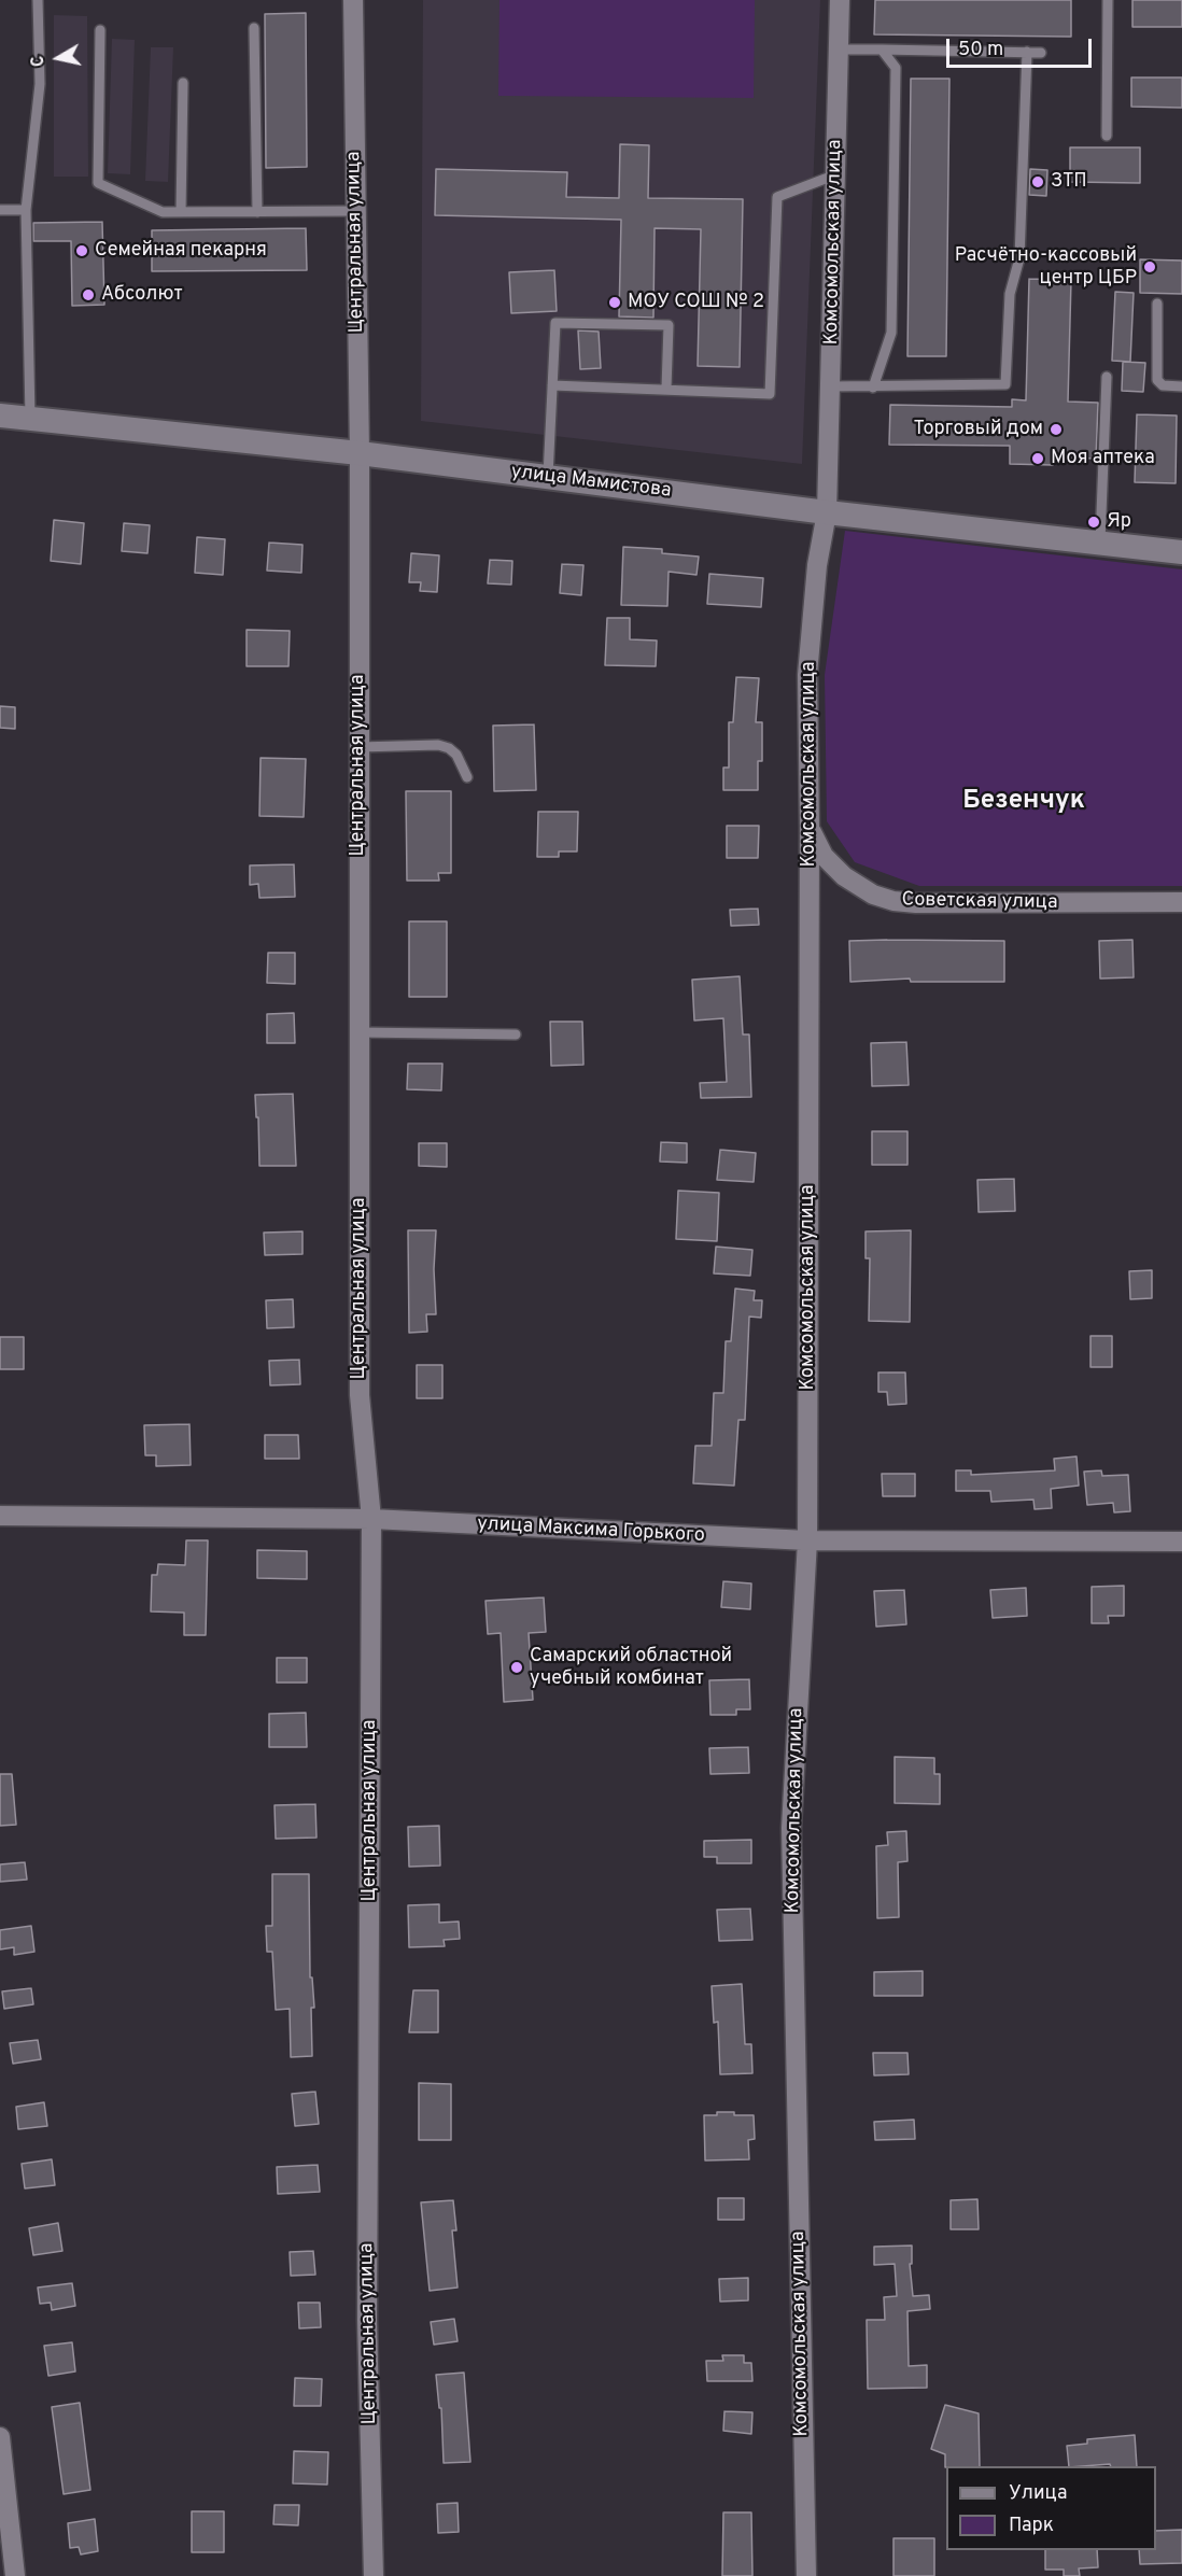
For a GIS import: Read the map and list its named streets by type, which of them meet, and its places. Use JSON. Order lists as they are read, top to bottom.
{
  "streets": {
    "street": [
      "Центральная улица",
      "Комсомольская улица",
      "улица Мамистова",
      "Советская улица",
      "улица Максима Горького"
    ]
  },
  "crossings": [
    ["Центральная улица", "улица Мамистова"],
    ["Центральная улица", "улица Максима Горького"],
    ["Комсомольская улица", "улица Мамистова"],
    ["Комсомольская улица", "Советская улица"],
    ["Комсомольская улица", "улица Максима Горького"]
  ],
  "districts": ["Безенчук"],
  "places": [
    "ЗТП",
    "Семейная пекарня",
    "Расчётно-кассовый центр ЦБР",
    "Абсолют",
    "МОУ СОШ № 2",
    "Торговый дом",
    "Моя аптека",
    "Яр",
    "Самарский областной учебный комбинат"
  ],
  "legend": ["Улица", "Парк"],
  "scale_bar": "50 m",
  "north": "left"
}
